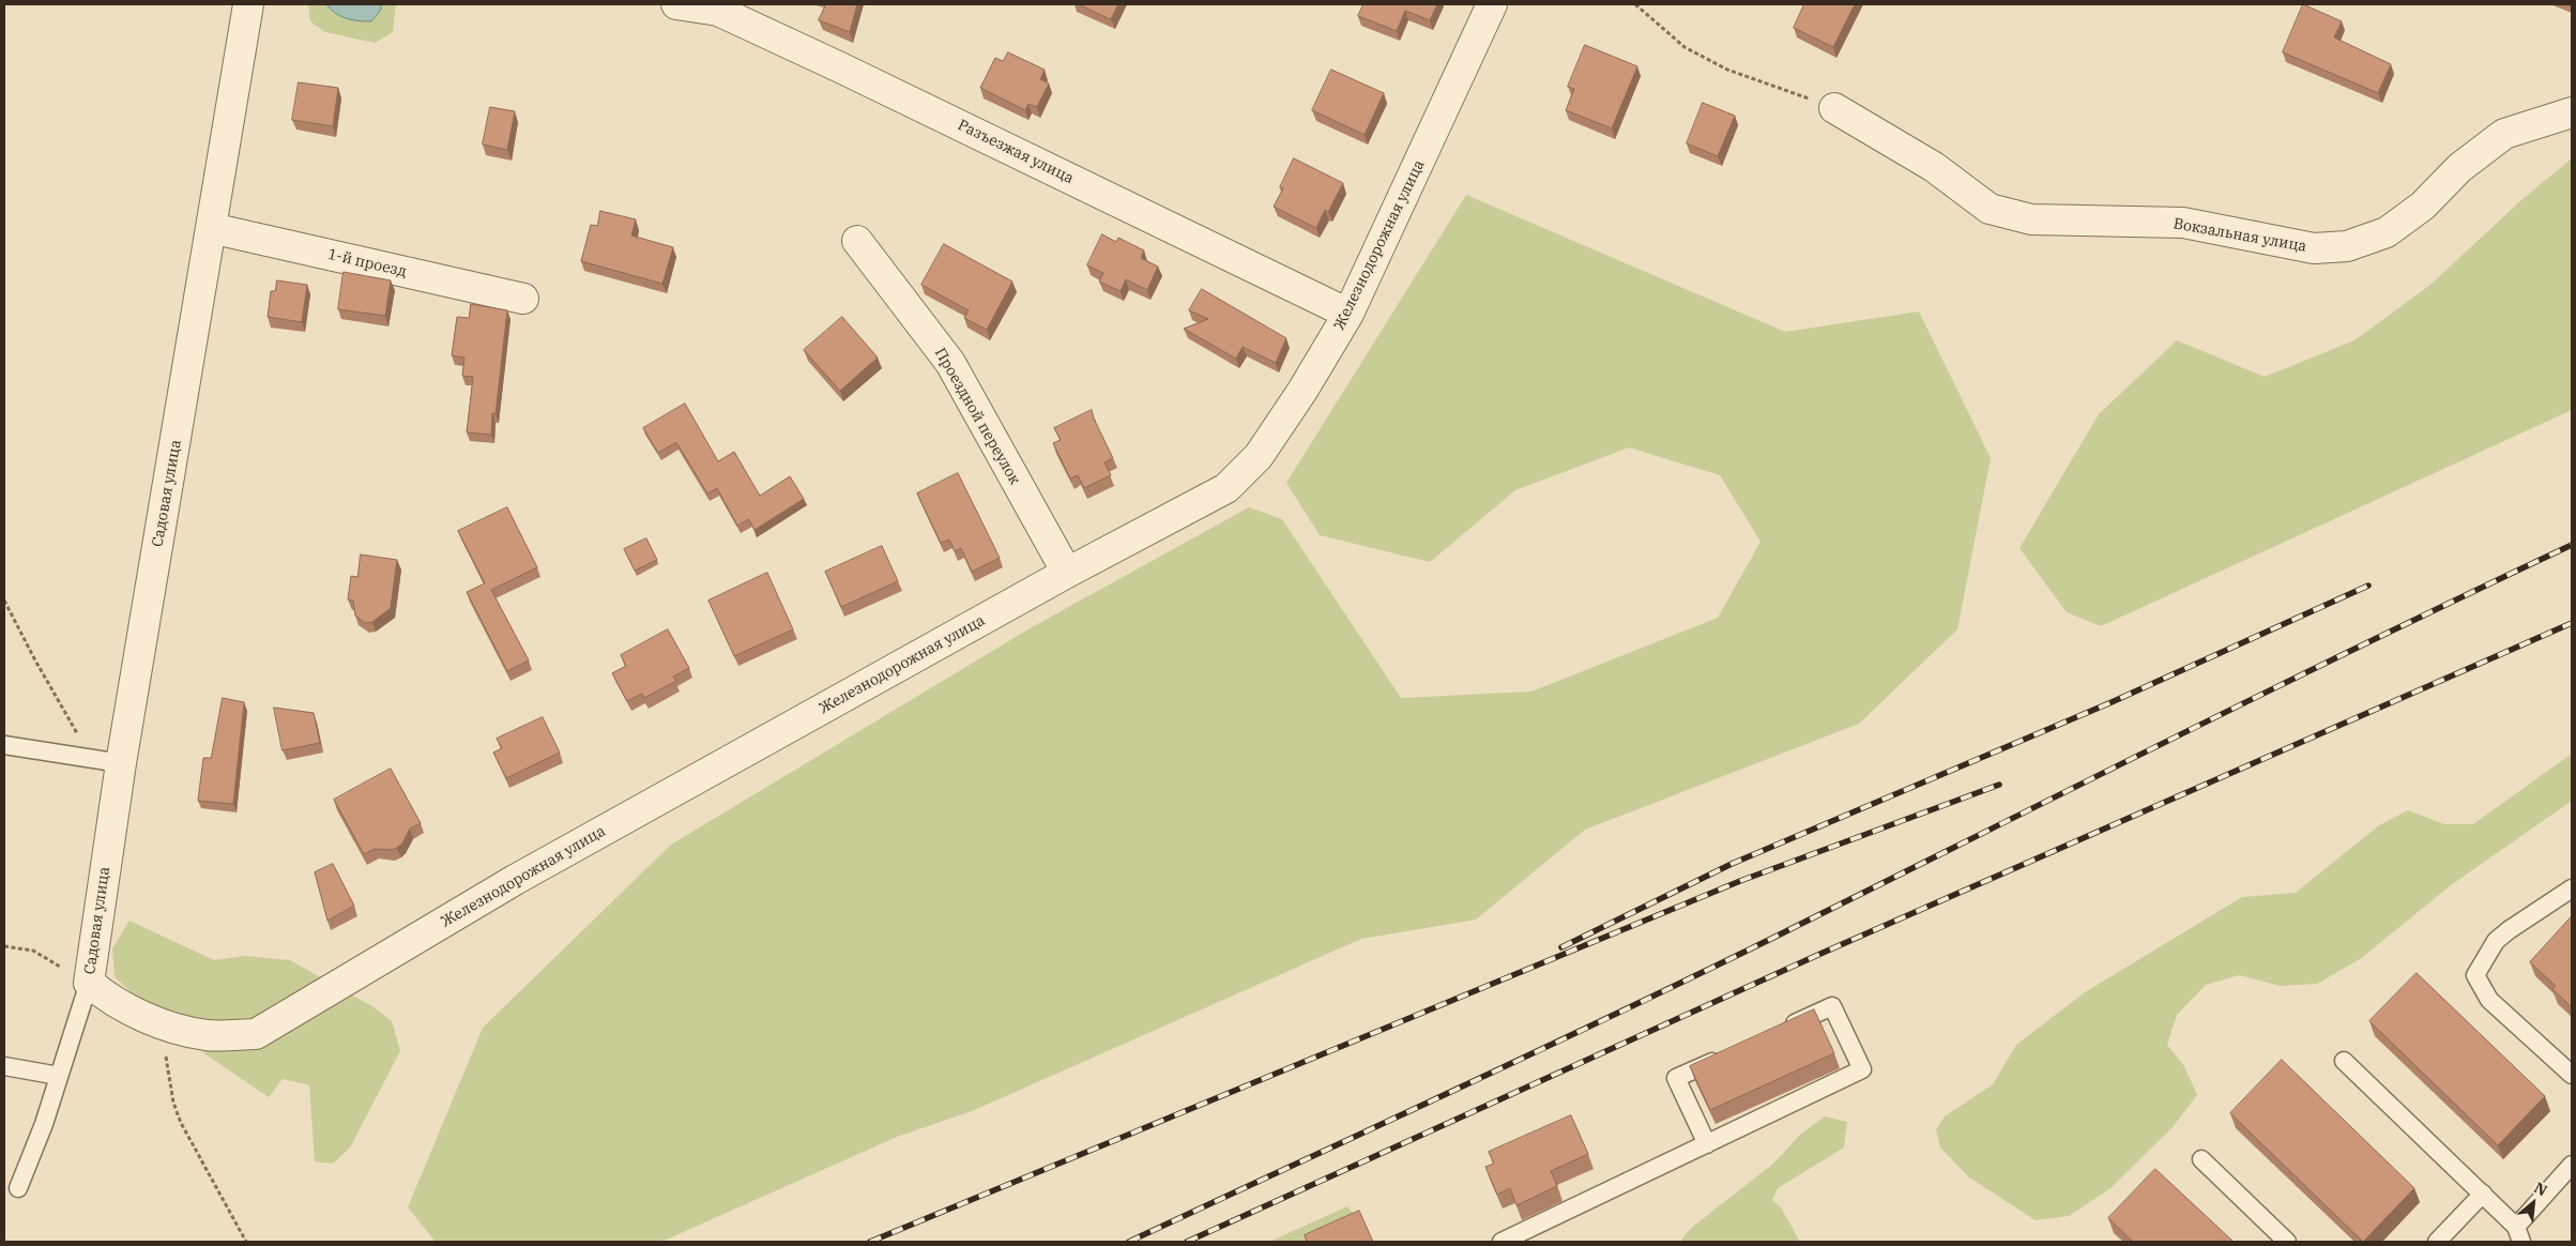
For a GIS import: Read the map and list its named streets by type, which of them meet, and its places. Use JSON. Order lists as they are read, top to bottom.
{
  "streets": {
    "street": [
      "Разъезжая улица",
      "Вокзальная улица",
      "Железнодорожная улица",
      "1-й проезд",
      "Проездной переулок",
      "Садовая улица"
    ]
  },
  "crossings": [
    ["Разъезжая улица", "Железнодорожная улица"],
    ["Железнодорожная улица", "Проездной переулок"],
    ["Железнодорожная улица", "Садовая улица"],
    ["1-й проезд", "Садовая улица"]
  ],
  "north": "top right"
}
